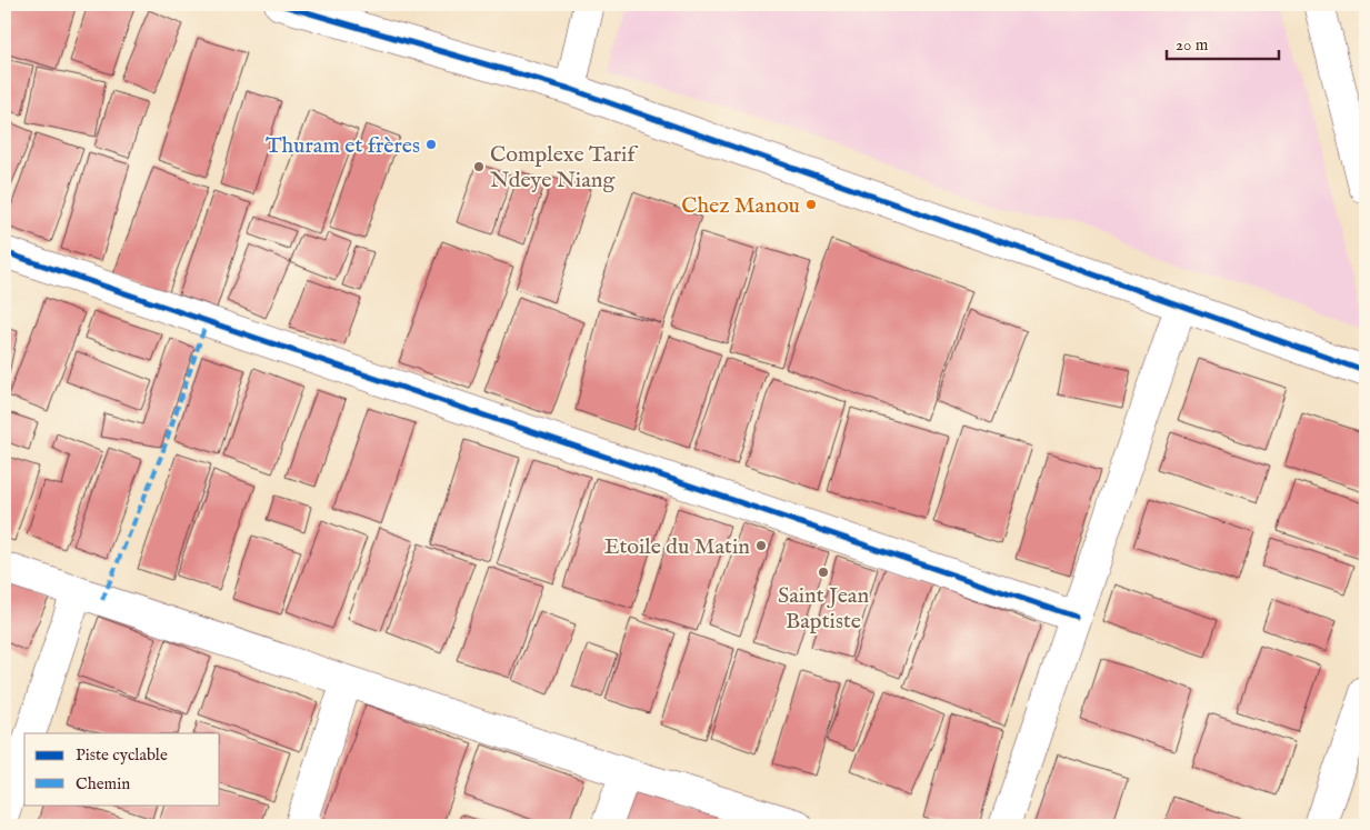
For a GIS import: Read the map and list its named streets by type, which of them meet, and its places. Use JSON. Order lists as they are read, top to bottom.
{
  "places": [
    "Thuram et frères",
    "Complexe Tarif Ndeye Niang",
    "Chez Manou",
    "Etoile du Matin",
    "Saint Jean Baptiste"
  ],
  "legend": ["Piste cyclable", "Chemin"],
  "scale_bar": "20 m"
}
